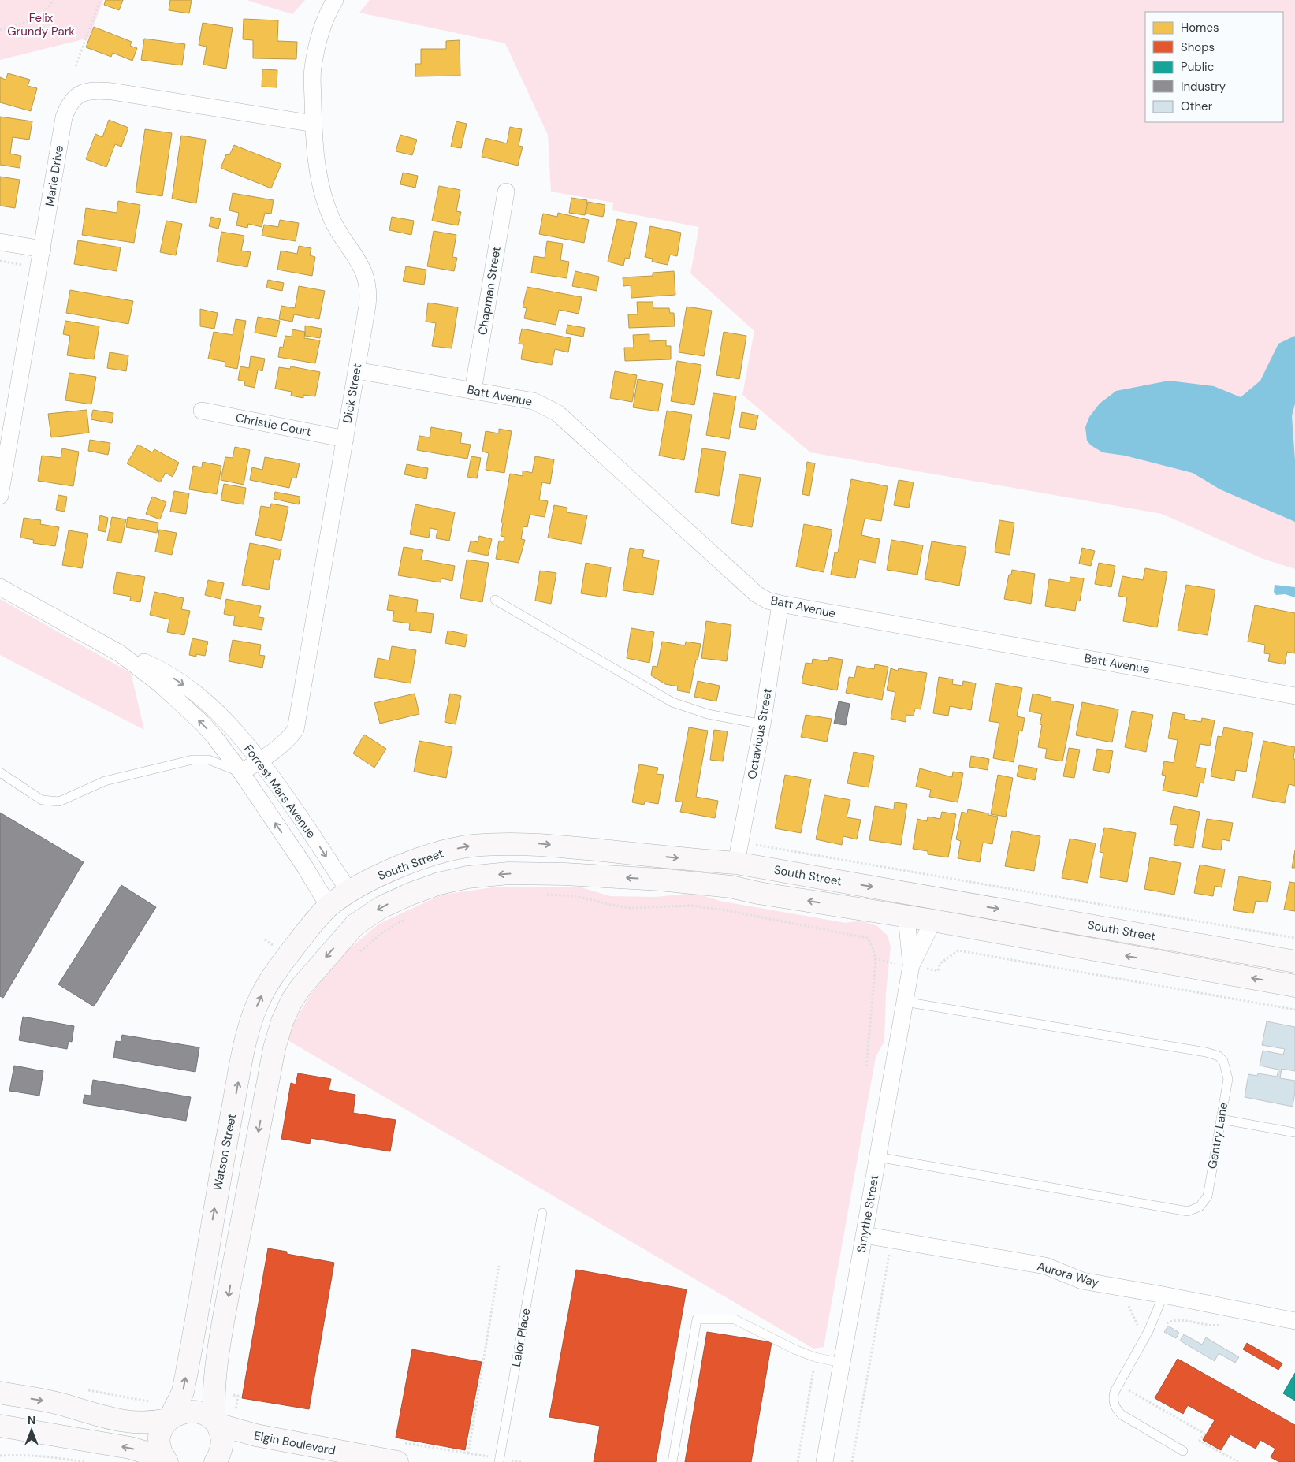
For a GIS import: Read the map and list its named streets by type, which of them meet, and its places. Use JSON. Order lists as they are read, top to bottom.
{
  "streets": {
    "street": [
      "Marie Drive",
      "Chapman Street",
      "Dick Street",
      "Batt Avenue",
      "Christie Court",
      "Octavious Street",
      "Forrest Mars Avenue",
      "South Street",
      "Watson Street",
      "Smythe Street",
      "Aurora Way",
      "Elgin Boulevard"
    ],
    "lane": ["Gantry Lane", "Lalor Place"]
  },
  "crossings": [
    ["Marie Drive", "Dick Street"],
    ["Chapman Street", "Batt Avenue"],
    ["Dick Street", "Batt Avenue"],
    ["Dick Street", "Christie Court"],
    ["Dick Street", "Forrest Mars Avenue"],
    ["Batt Avenue", "Octavious Street"],
    ["Octavious Street", "South Street"],
    ["Forrest Mars Avenue", "South Street"],
    ["Forrest Mars Avenue", "Watson Street"],
    ["South Street", "Watson Street"],
    ["South Street", "Smythe Street"],
    ["Gantry Lane", "Smythe Street"],
    ["Watson Street", "Elgin Boulevard"],
    ["Smythe Street", "Aurora Way"]
  ],
  "parks": ["Felix Grundy Park"],
  "legend": [
    "Homes",
    "Shops",
    "Public",
    "Industry",
    "Other"
  ],
  "north": "top"
}
